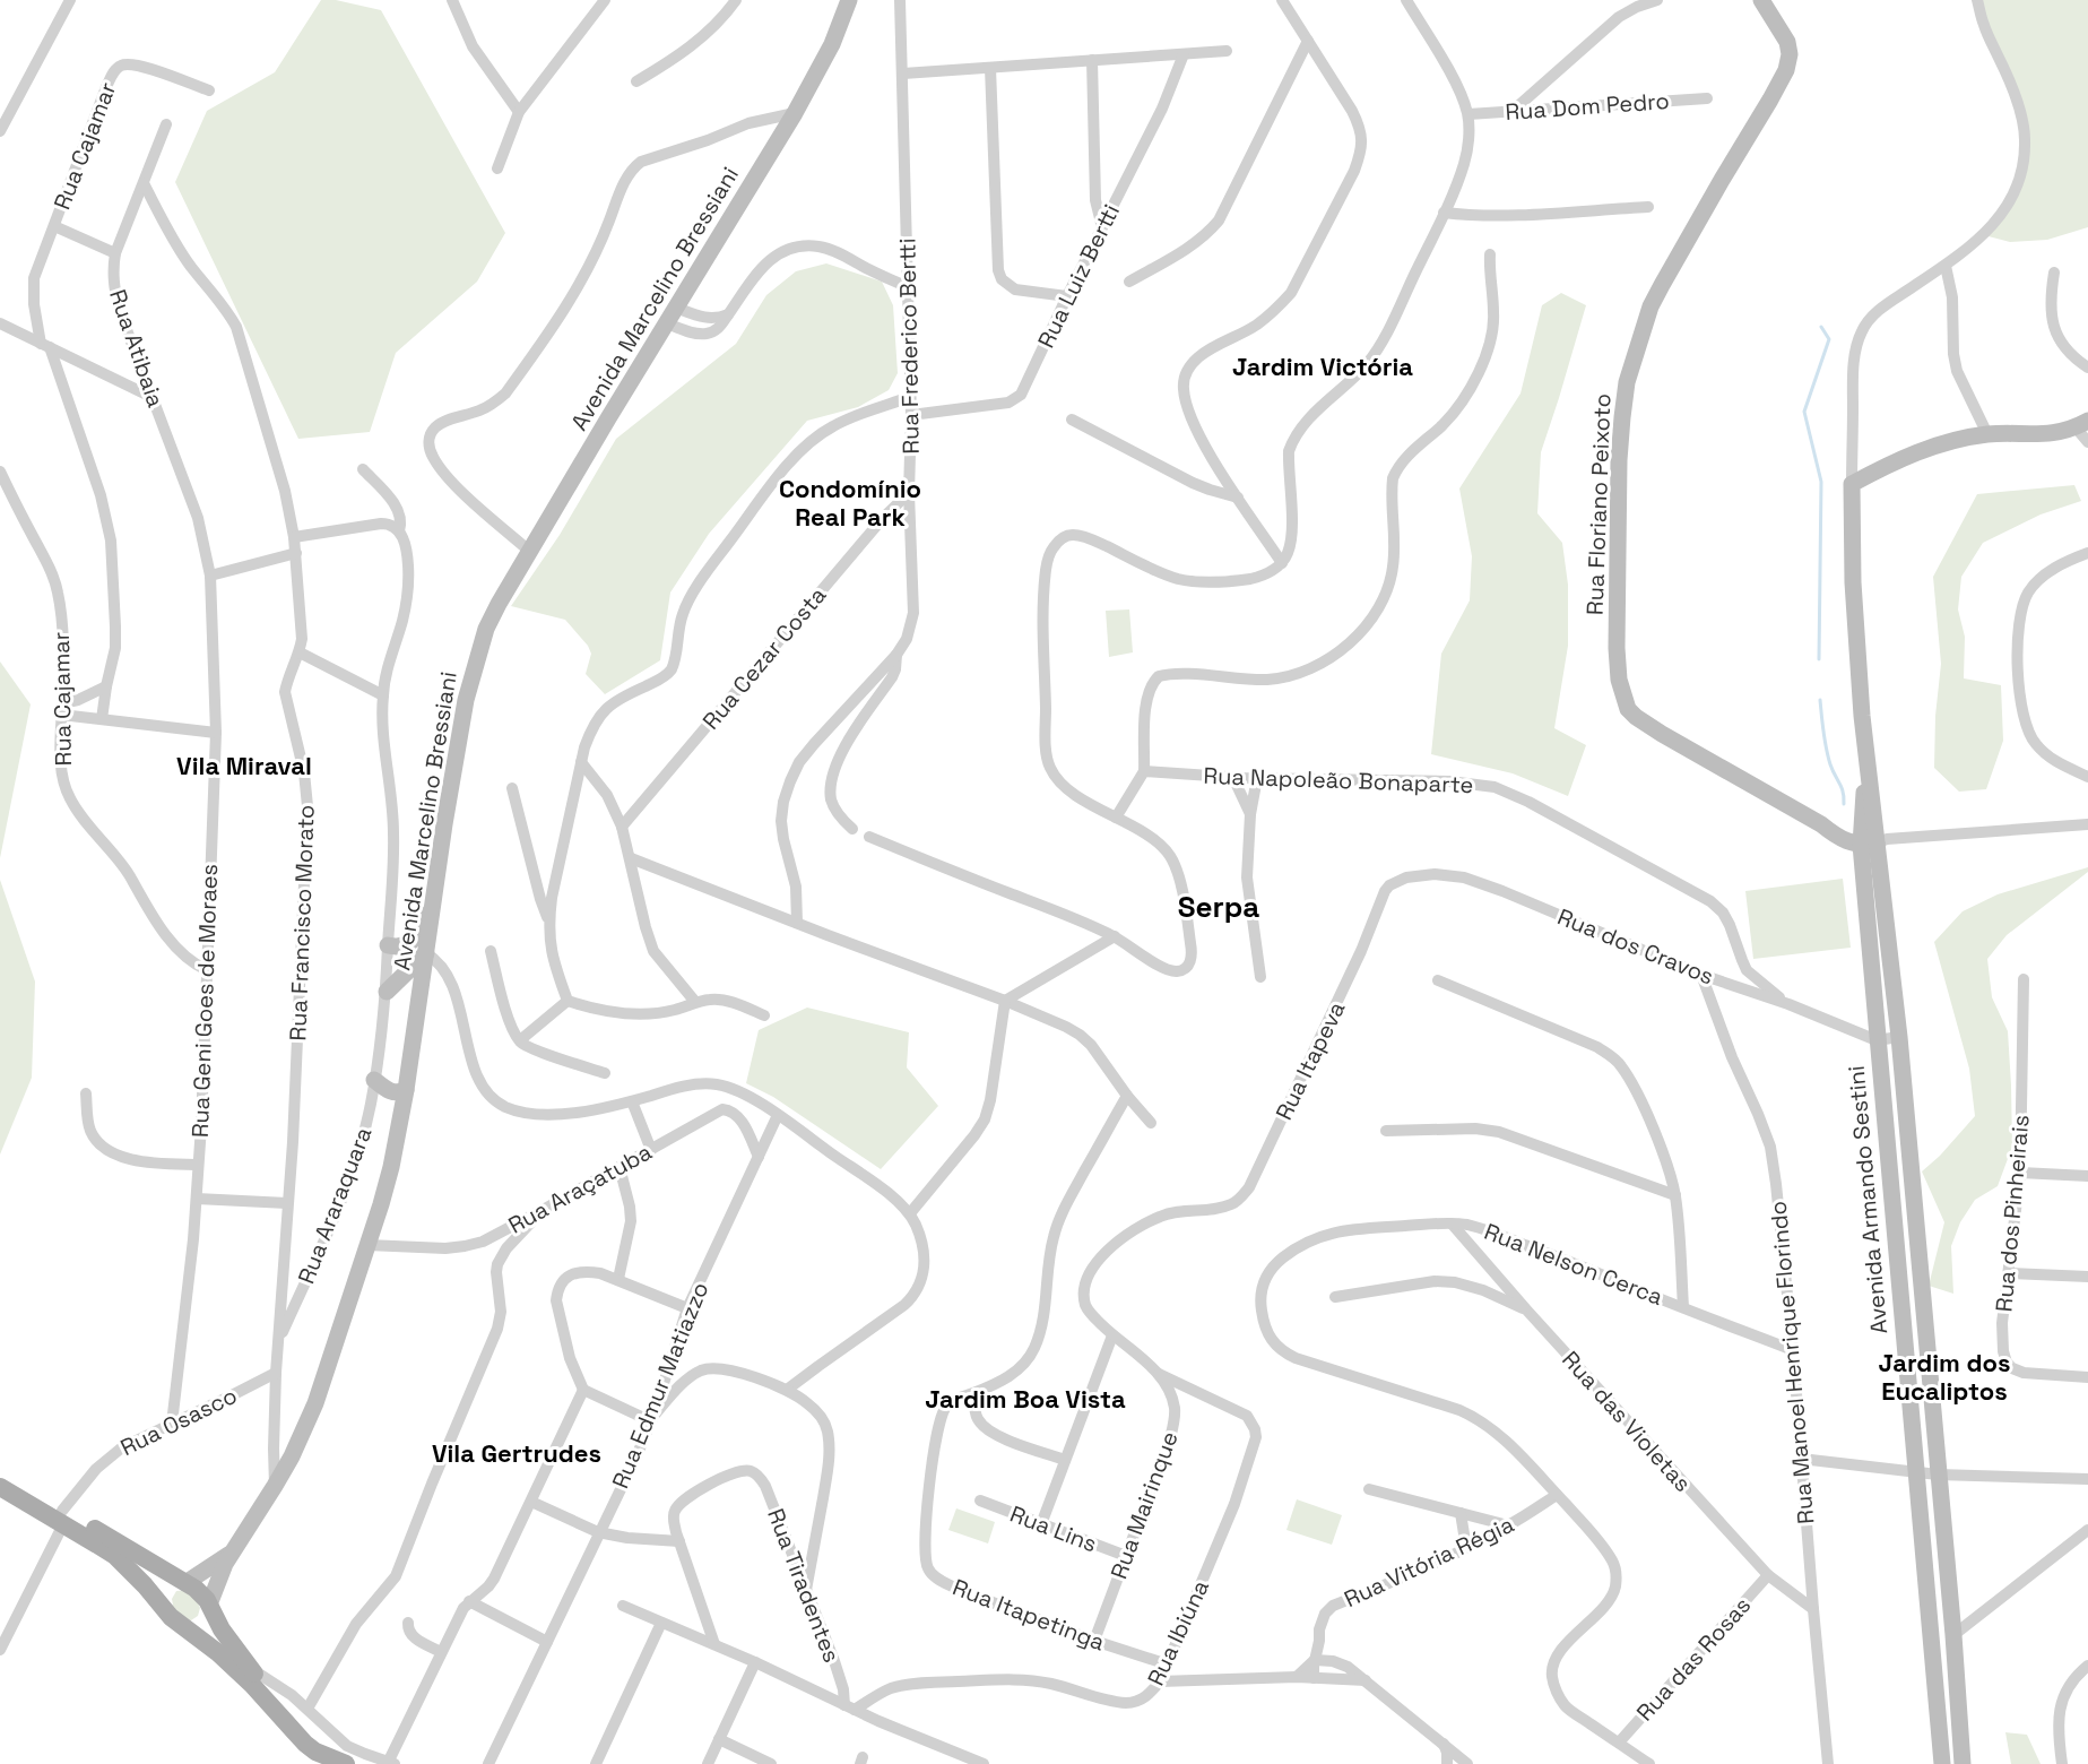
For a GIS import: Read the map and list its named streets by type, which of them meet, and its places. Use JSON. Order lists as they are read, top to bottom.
{
  "streets": {
    "street": [
      "Rua Dom Pedro",
      "Rua Cajamar",
      "Rua Luiz Bertti",
      "Avenida Marcelino Bressiani",
      "Rua Frederico Bertti",
      "Rua Atibaia",
      "Rua Floriano Peixoto",
      "Rua Cezar Costa",
      "Rua Napoleão Bonaparte",
      "Rua Francisco Morato",
      "Rua dos Cravos",
      "Rua Geni Goes de Moraes",
      "Rua Itapeva",
      "Rua Araçatuba",
      "Avenida Armando Sestini",
      "Rua Araraquara",
      "Rua dos Pinheirais",
      "Rua Nelson Cerca",
      "Rua Manoel Henrique Florindo",
      "Rua Edmur Matiazzo",
      "Rua Osasco",
      "Rua das Violetas",
      "Rua Mairinque",
      "Rua Lins",
      "Rua Vitória Régia",
      "Rua Tiradentes",
      "Rua Itapetinga",
      "Rua Ibiúna",
      "Rua das Rosas"
    ]
  },
  "crossings": [
    ["Rua Cajamar", "Rua Geni Goes de Moraes"],
    ["Rua Luiz Bertti", "Rua Frederico Bertti"],
    ["Avenida Marcelino Bressiani", "Rua Francisco Morato"],
    ["Avenida Marcelino Bressiani", "Rua Araçatuba"],
    ["Rua Frederico Bertti", "Rua Cezar Costa"],
    ["Rua Atibaia", "Rua Francisco Morato"],
    ["Rua Atibaia", "Rua Geni Goes de Moraes"],
    ["Rua Floriano Peixoto", "Avenida Armando Sestini"],
    ["Rua Napoleão Bonaparte", "Rua dos Cravos"],
    ["Rua Francisco Morato", "Rua Araraquara"],
    ["Rua Francisco Morato", "Rua Osasco"],
    ["Rua dos Cravos", "Rua Itapeva"],
    ["Rua dos Cravos", "Avenida Armando Sestini"],
    ["Rua dos Cravos", "Rua Manoel Henrique Florindo"],
    ["Rua Geni Goes de Moraes", "Rua Osasco"],
    ["Rua Itapeva", "Rua Mairinque"],
    ["Rua Araçatuba", "Rua Edmur Matiazzo"],
    ["Rua Nelson Cerca", "Rua Manoel Henrique Florindo"],
    ["Rua Nelson Cerca", "Rua das Violetas"],
    ["Rua Nelson Cerca", "Rua Vitória Régia"],
    ["Rua Nelson Cerca", "Rua das Rosas"],
    ["Rua Manoel Henrique Florindo", "Rua das Violetas"],
    ["Rua das Violetas", "Rua das Rosas"],
    ["Rua Mairinque", "Rua Lins"],
    ["Rua Mairinque", "Rua Itapetinga"],
    ["Rua Mairinque", "Rua Ibiúna"],
    ["Rua Tiradentes", "Rua Ibiúna"],
    ["Rua Itapetinga", "Rua Ibiúna"]
  ],
  "districts": [
    "Jardim Victória",
    "Condomínio Real Park",
    "Vila Miraval",
    "Serpa",
    "Jardim dos Eucaliptos",
    "Jardim Boa Vista",
    "Vila Gertrudes"
  ]
}
